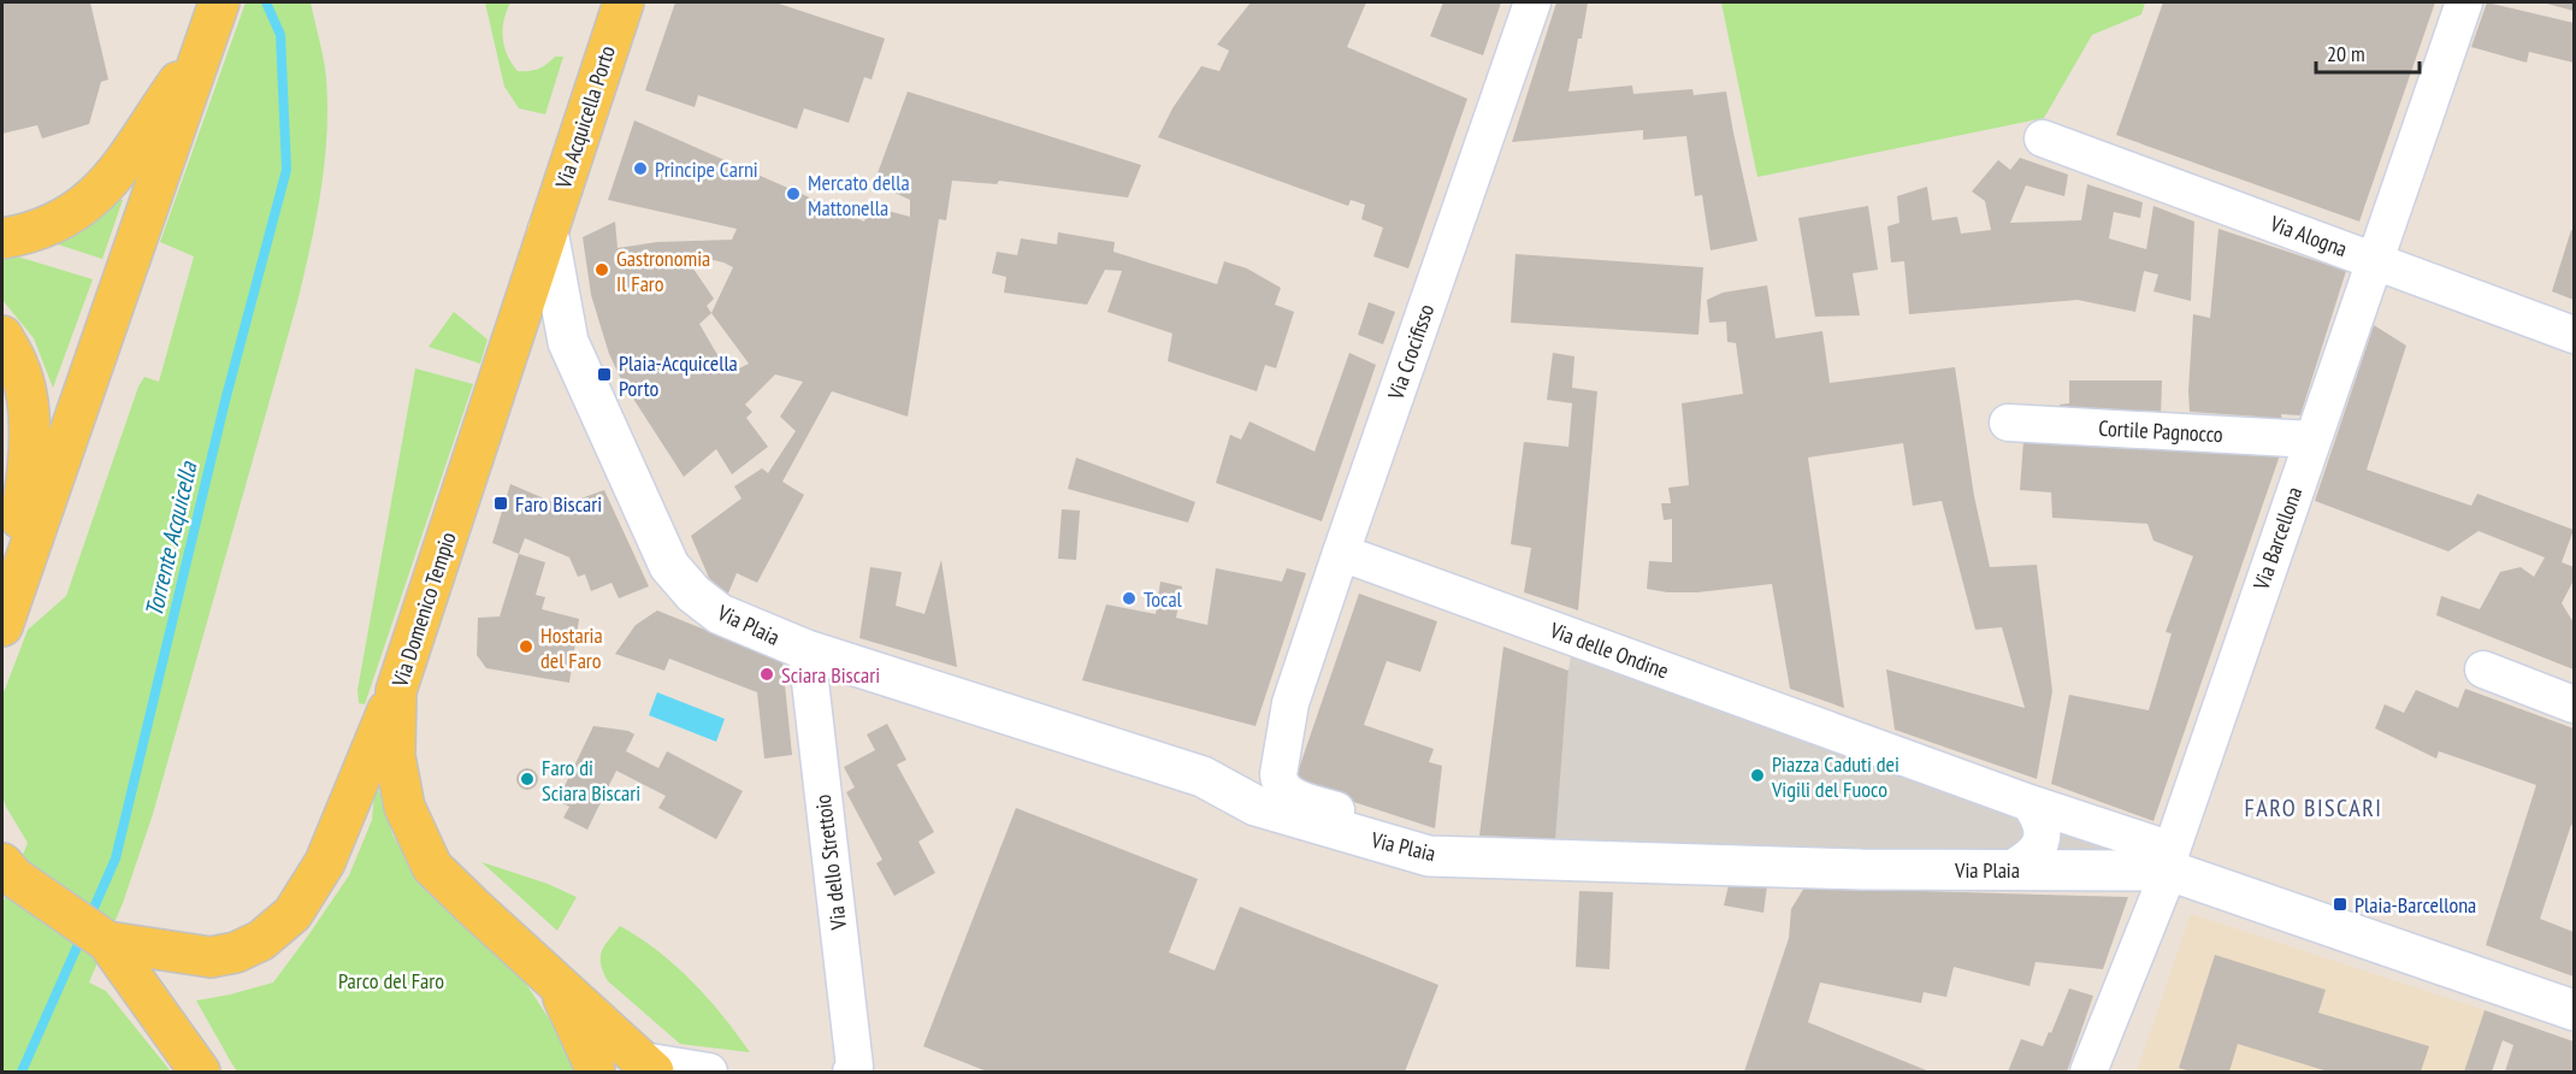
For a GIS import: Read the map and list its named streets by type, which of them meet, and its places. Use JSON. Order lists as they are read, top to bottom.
{
  "streets": {
    "main road": ["Via Acquicella Porto", "Via Domenico Tempio"],
    "street": [
      "Via Alogna",
      "Via Crocifisso",
      "Cortile Pagnocco",
      "Via Barcellona",
      "Via Plaia",
      "Via delle Ondine",
      "Via dello Strettoio"
    ]
  },
  "crossings": [
    ["Via Acquicella Porto", "Via Domenico Tempio"],
    ["Via Acquicella Porto", "Via Plaia"],
    ["Via Alogna", "Via Barcellona"],
    ["Via Crocifisso", "Via delle Ondine"],
    ["Cortile Pagnocco", "Via Barcellona"],
    ["Via Barcellona", "Via Plaia"],
    ["Via Barcellona", "Via delle Ondine"],
    ["Via Domenico Tempio", "Via Plaia"],
    ["Via Plaia", "Via delle Ondine"],
    ["Via Plaia", "Via dello Strettoio"]
  ],
  "districts": ["FARO BISCARI"],
  "water": ["Torrente Acquicella"],
  "parks": ["Parco del Faro"],
  "places": {
    "other": [
      "Principe Carni",
      "Mercato della Mattonella",
      "Gastronomia Il Faro",
      "Tocal",
      "Hostaria del Faro",
      "Sciara Biscari",
      "Piazza Caduti dei Vigili del Fuoco",
      "Faro di Sciara Biscari"
    ],
    "transit": ["Plaia-Acquicella Porto", "Faro Biscari", "Plaia-Barcellona"]
  },
  "scale_bar": "20 m"
}
